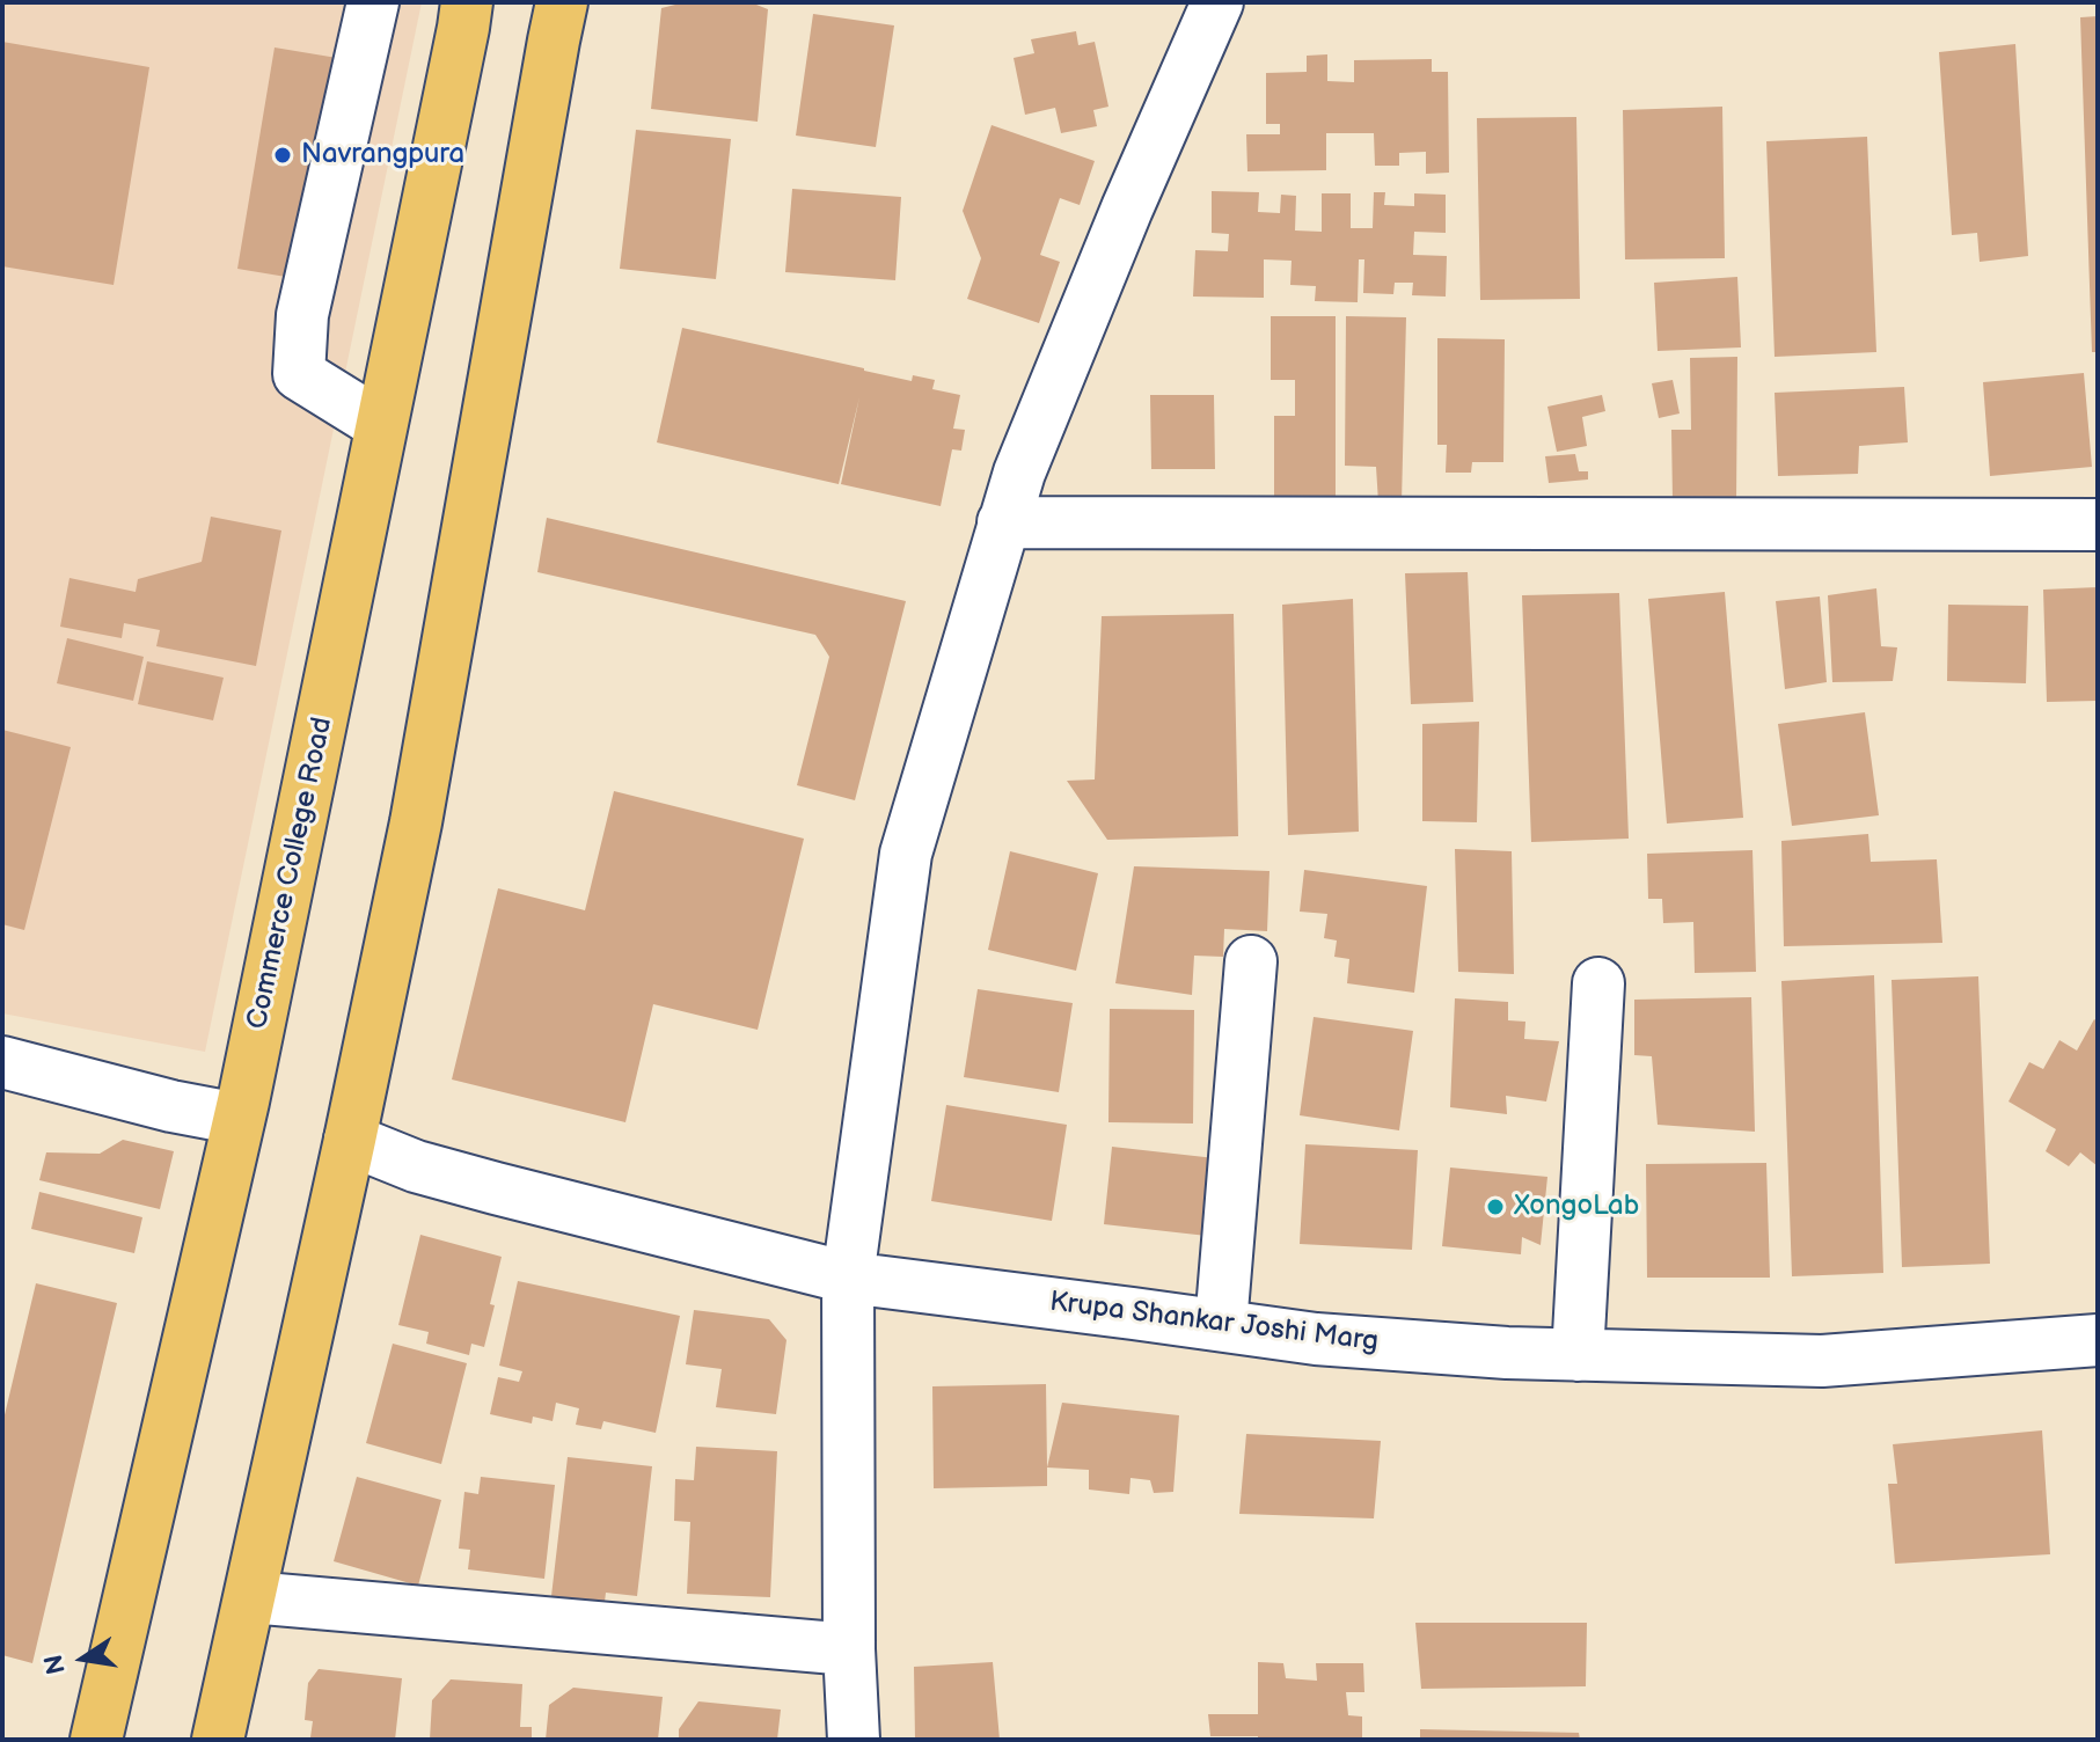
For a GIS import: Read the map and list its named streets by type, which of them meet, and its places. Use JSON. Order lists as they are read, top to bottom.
{
  "streets": {
    "main road": ["Commerce College Road"],
    "street": ["Krupa Shankar Joshi Marg"]
  },
  "places": ["Navrangpura", "XongoLab"],
  "north": "left"
}
